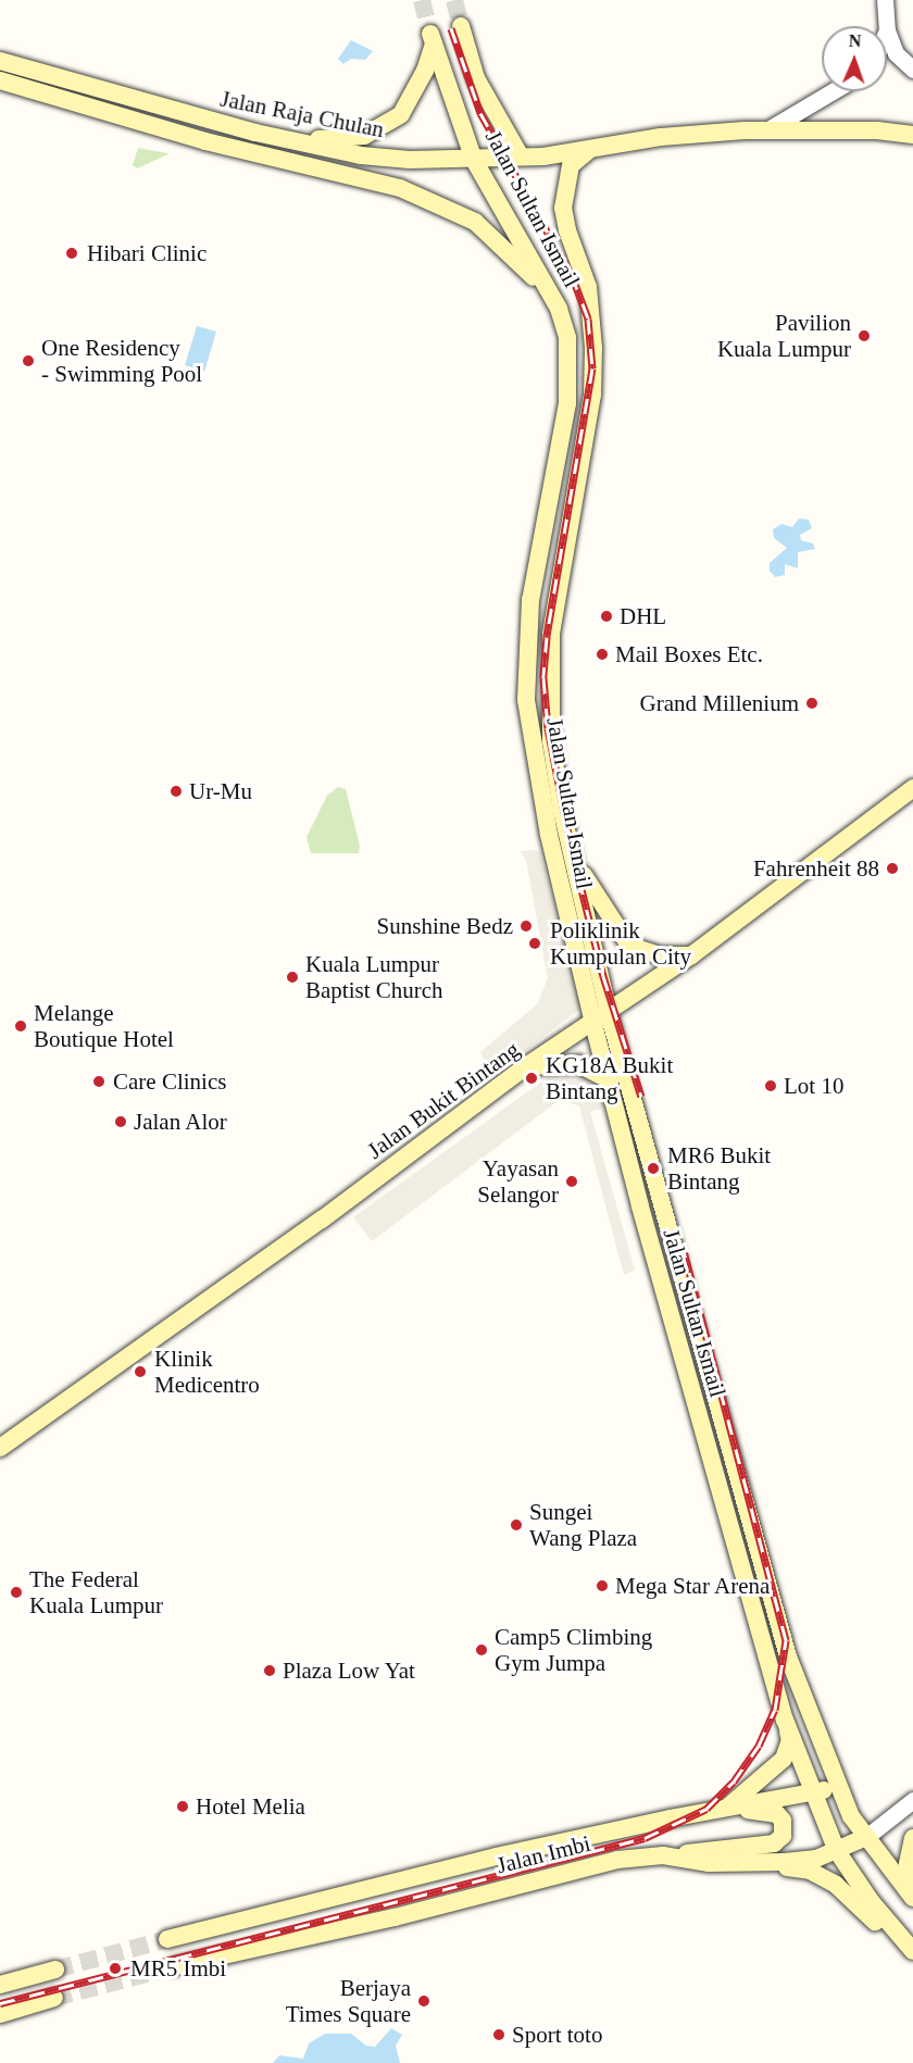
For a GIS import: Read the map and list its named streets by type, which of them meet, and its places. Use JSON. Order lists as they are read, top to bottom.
{
  "streets": {
    "main road": [
      "Jalan Raja Chulan",
      "Jalan Sultan Ismail",
      "Jalan Bukit Bintang",
      "Jalan Imbi"
    ]
  },
  "crossings": [
    ["Jalan Raja Chulan", "Jalan Sultan Ismail"],
    ["Jalan Sultan Ismail", "Jalan Bukit Bintang"],
    ["Jalan Sultan Ismail", "Jalan Imbi"]
  ],
  "places": [
    "Hibari Clinic",
    "Pavilion Kuala Lumpur",
    "One Residency - Swimming Pool",
    "DHL",
    "Mail Boxes Etc.",
    "Grand Millenium",
    "Ur-Mu",
    "Fahrenheit 88",
    "Sunshine Bedz",
    "Poliklinik Kumpulan City",
    "Kuala Lumpur Baptist Church",
    "Melange Boutique Hotel",
    "KG18A Bukit Bintang",
    "Care Clinics",
    "Lot 10",
    "Jalan Alor",
    "MR6 Bukit Bintang",
    "Yayasan Selangor",
    "Klinik Medicentro",
    "Sungei Wang Plaza",
    "Mega Star Arena",
    "The Federal Kuala Lumpur",
    "Camp5 Climbing Gym Jumpa",
    "Plaza Low Yat",
    "Hotel Melia",
    "MR5 Imbi",
    "Berjaya Times Square",
    "Sport toto"
  ],
  "north": "top"
}
